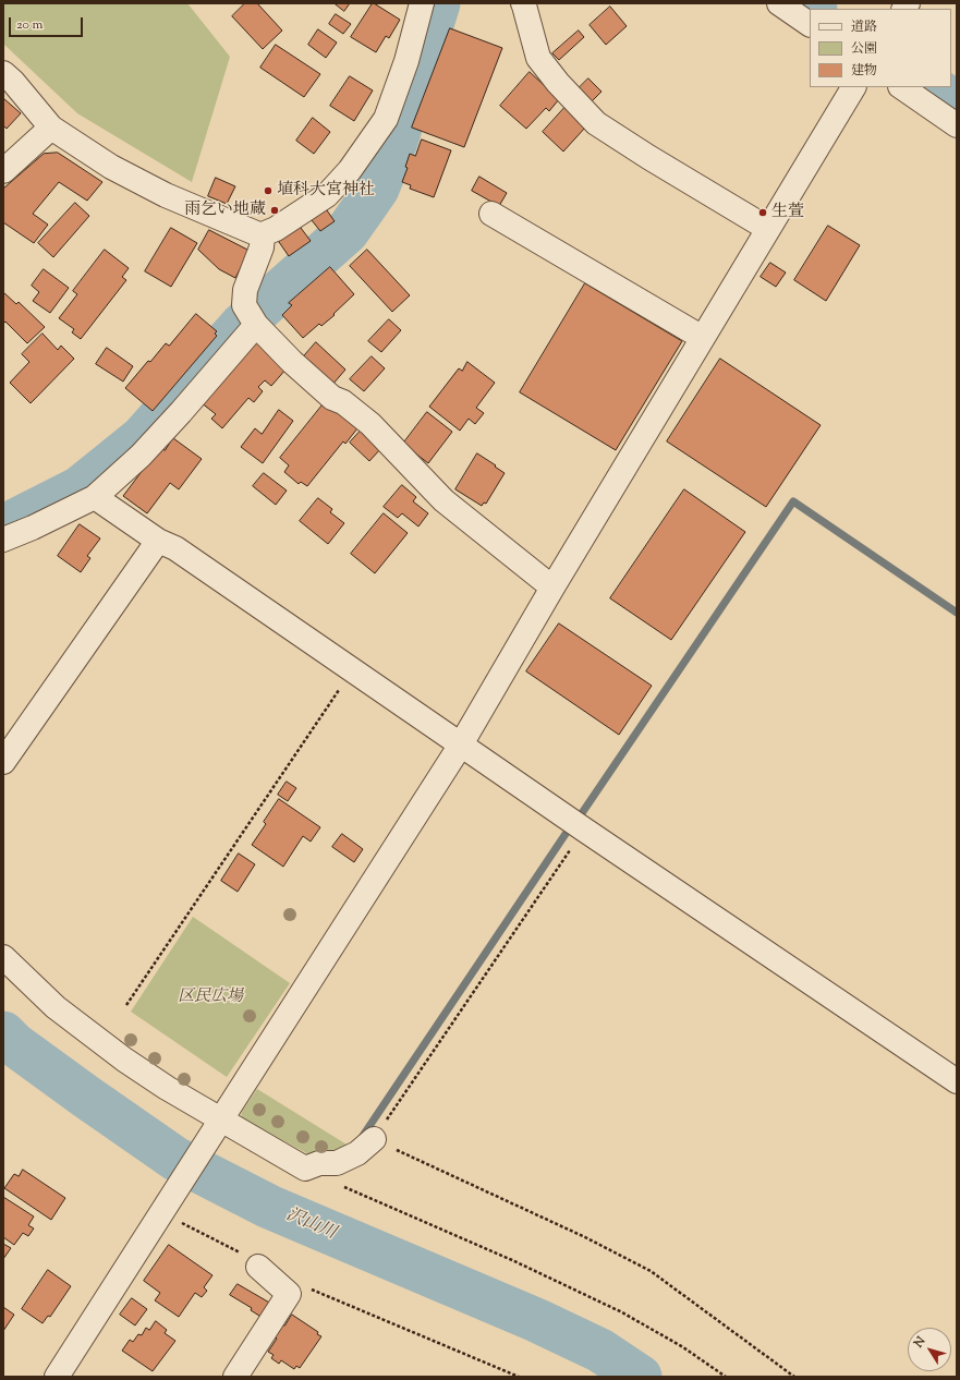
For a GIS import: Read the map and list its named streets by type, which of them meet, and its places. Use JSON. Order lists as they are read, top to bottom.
{
  "water": ["沢山川"],
  "parks": ["区民広場"],
  "places": ["埴科大宮神社", "雨乞い地蔵", "生萱"],
  "legend": ["道路", "公園", "建物"],
  "scale_bar": "20 m",
  "north": "top left"
}
